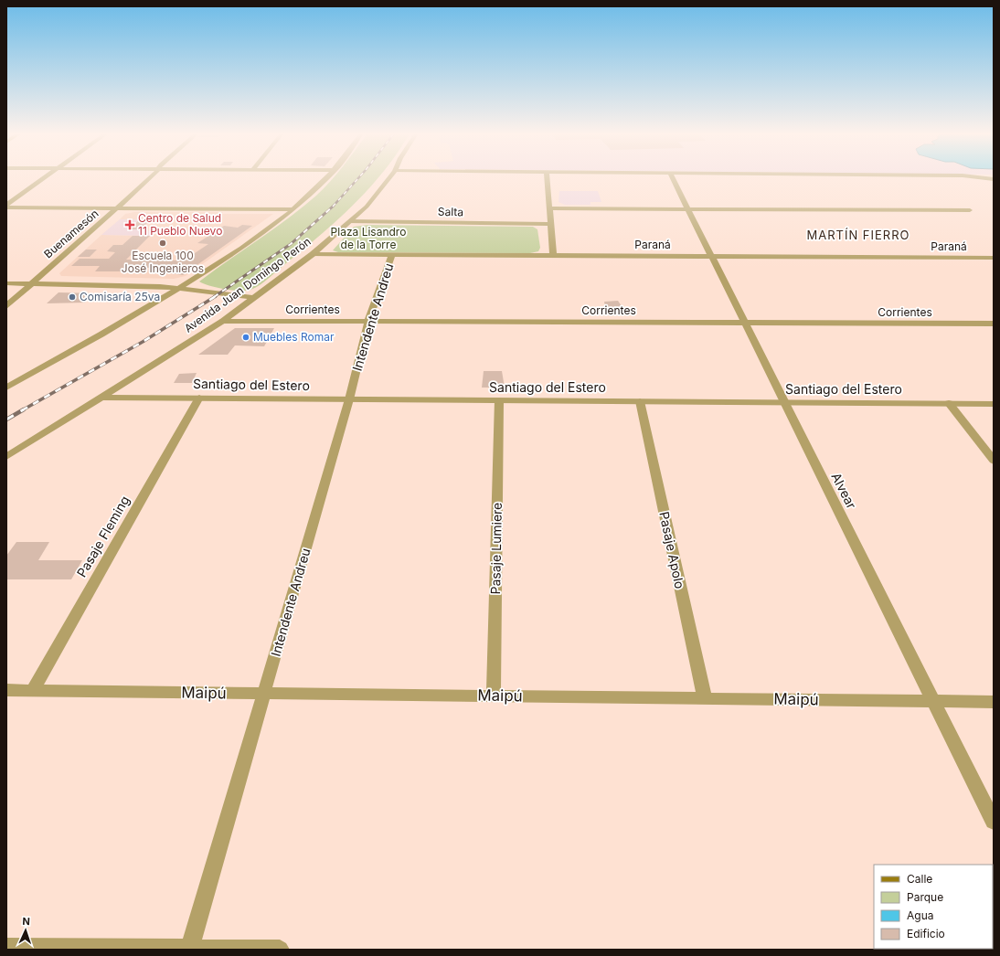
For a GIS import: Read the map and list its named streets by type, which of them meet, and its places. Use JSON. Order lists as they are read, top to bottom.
{
  "streets": {
    "street": [
      "Salta",
      "Buenamesón",
      "Paraná",
      "Avenida Juan Domingo Perón",
      "Corrientes",
      "Intendente Andreu",
      "Santiago del Estero",
      "Alvear",
      "Pasaje Fleming",
      "Pasaje Lumiere",
      "Pasaje Apolo",
      "Maipú"
    ]
  },
  "crossings": [
    ["Salta", "Avenida Juan Domingo Perón"],
    ["Paraná", "Avenida Juan Domingo Perón"],
    ["Paraná", "Intendente Andreu"],
    ["Paraná", "Alvear"],
    ["Avenida Juan Domingo Perón", "Corrientes"],
    ["Avenida Juan Domingo Perón", "Santiago del Estero"],
    ["Corrientes", "Intendente Andreu"],
    ["Corrientes", "Alvear"],
    ["Intendente Andreu", "Santiago del Estero"],
    ["Intendente Andreu", "Maipú"],
    ["Santiago del Estero", "Alvear"],
    ["Santiago del Estero", "Pasaje Fleming"],
    ["Santiago del Estero", "Pasaje Lumiere"],
    ["Santiago del Estero", "Pasaje Apolo"],
    ["Alvear", "Maipú"],
    ["Pasaje Fleming", "Maipú"],
    ["Pasaje Lumiere", "Maipú"],
    ["Pasaje Apolo", "Maipú"]
  ],
  "districts": ["MARTÍN FIERRO"],
  "parks": ["Plaza Lisandro de la Torre"],
  "places": {
    "health": ["Centro de Salud 11 Pueblo Nuevo"],
    "other": ["Escuela 100 José Ingenieros", "Comisaría 25va", "Muebles Romar"]
  },
  "legend": [
    "Calle",
    "Parque",
    "Agua",
    "Edificio"
  ],
  "north": "top"
}
